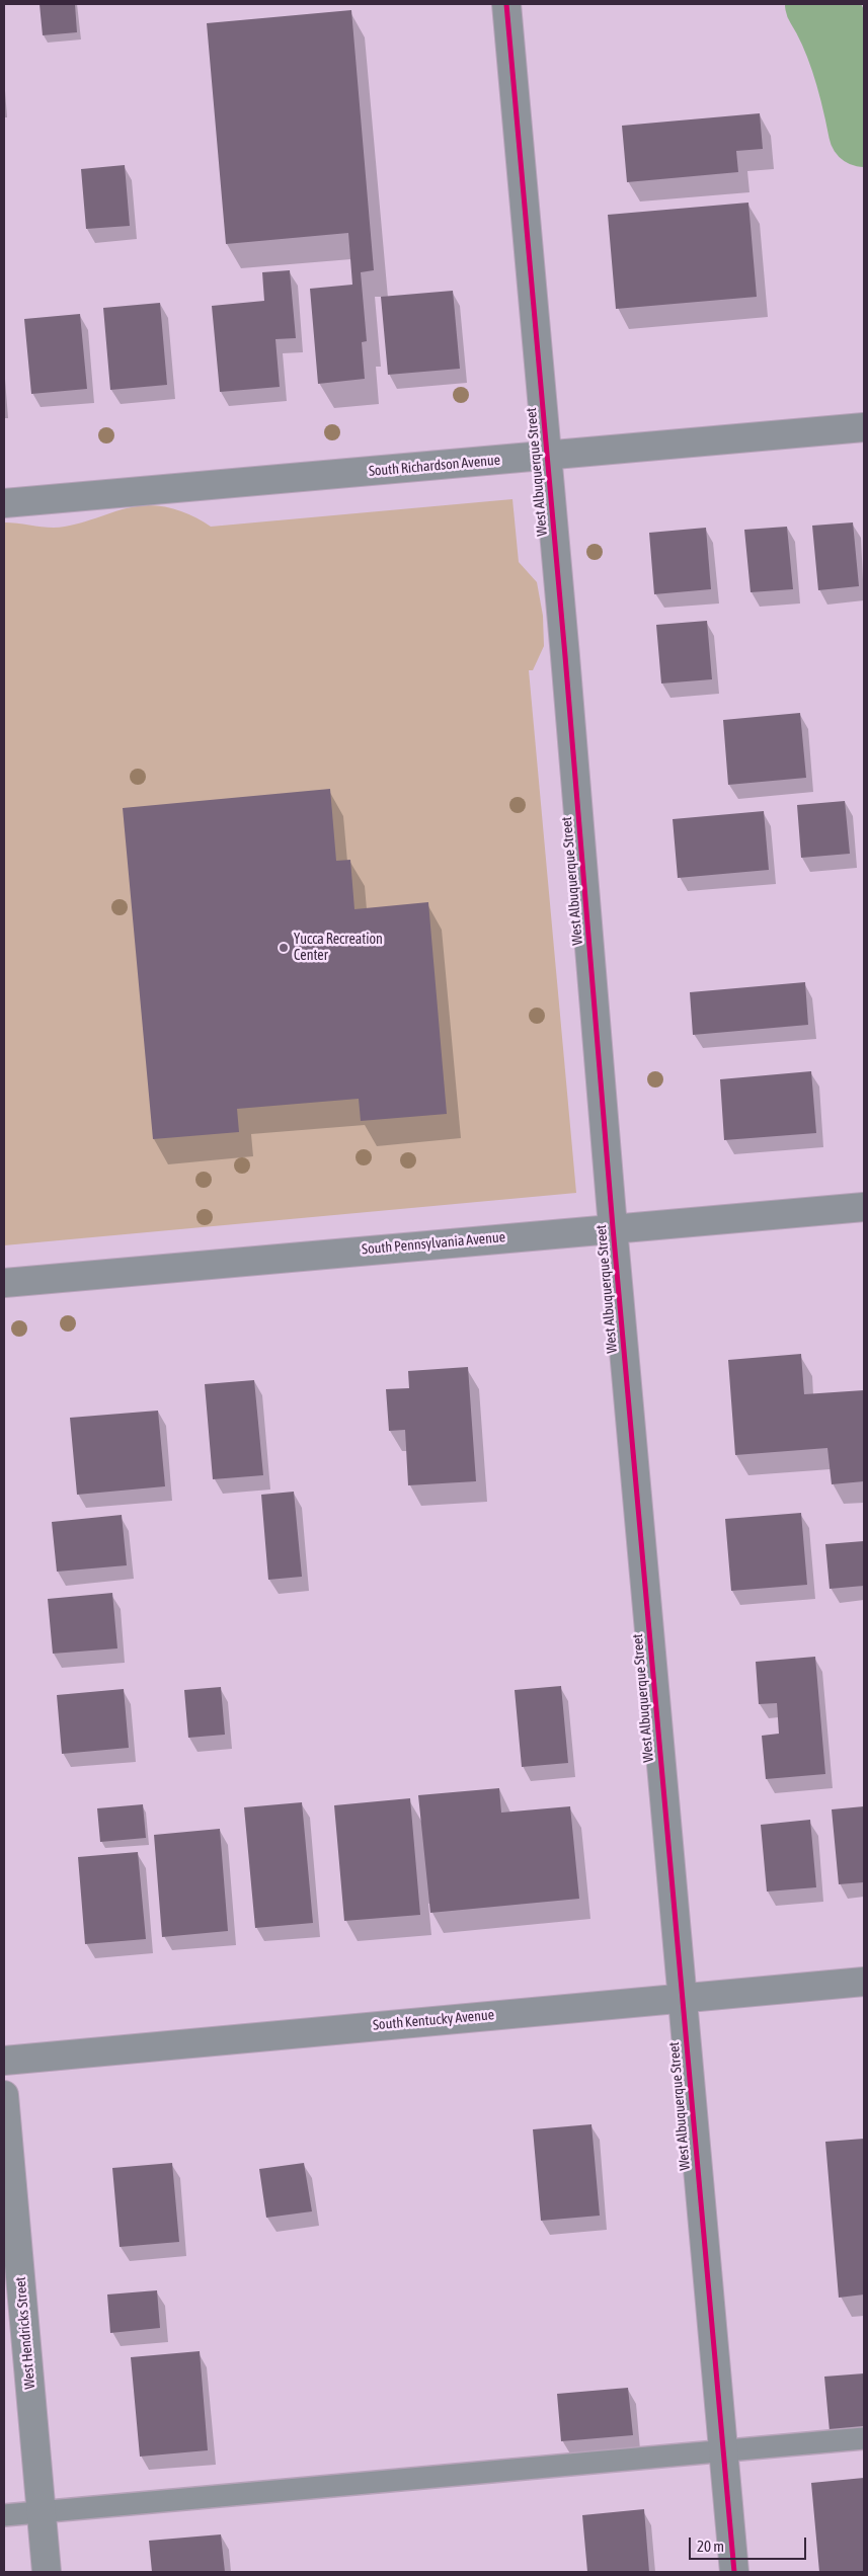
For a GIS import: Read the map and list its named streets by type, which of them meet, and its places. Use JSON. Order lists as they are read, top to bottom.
{
  "streets": {
    "street": [
      "South Richardson Avenue",
      "West Albuquerque Street",
      "South Pennsylvania Avenue",
      "South Kentucky Avenue",
      "West Hendricks Street"
    ]
  },
  "crossings": [
    ["South Richardson Avenue", "West Albuquerque Street"],
    ["West Albuquerque Street", "South Pennsylvania Avenue"],
    ["West Albuquerque Street", "South Kentucky Avenue"]
  ],
  "places": ["Yucca Recreation Center"],
  "scale_bar": "20 m"
}
